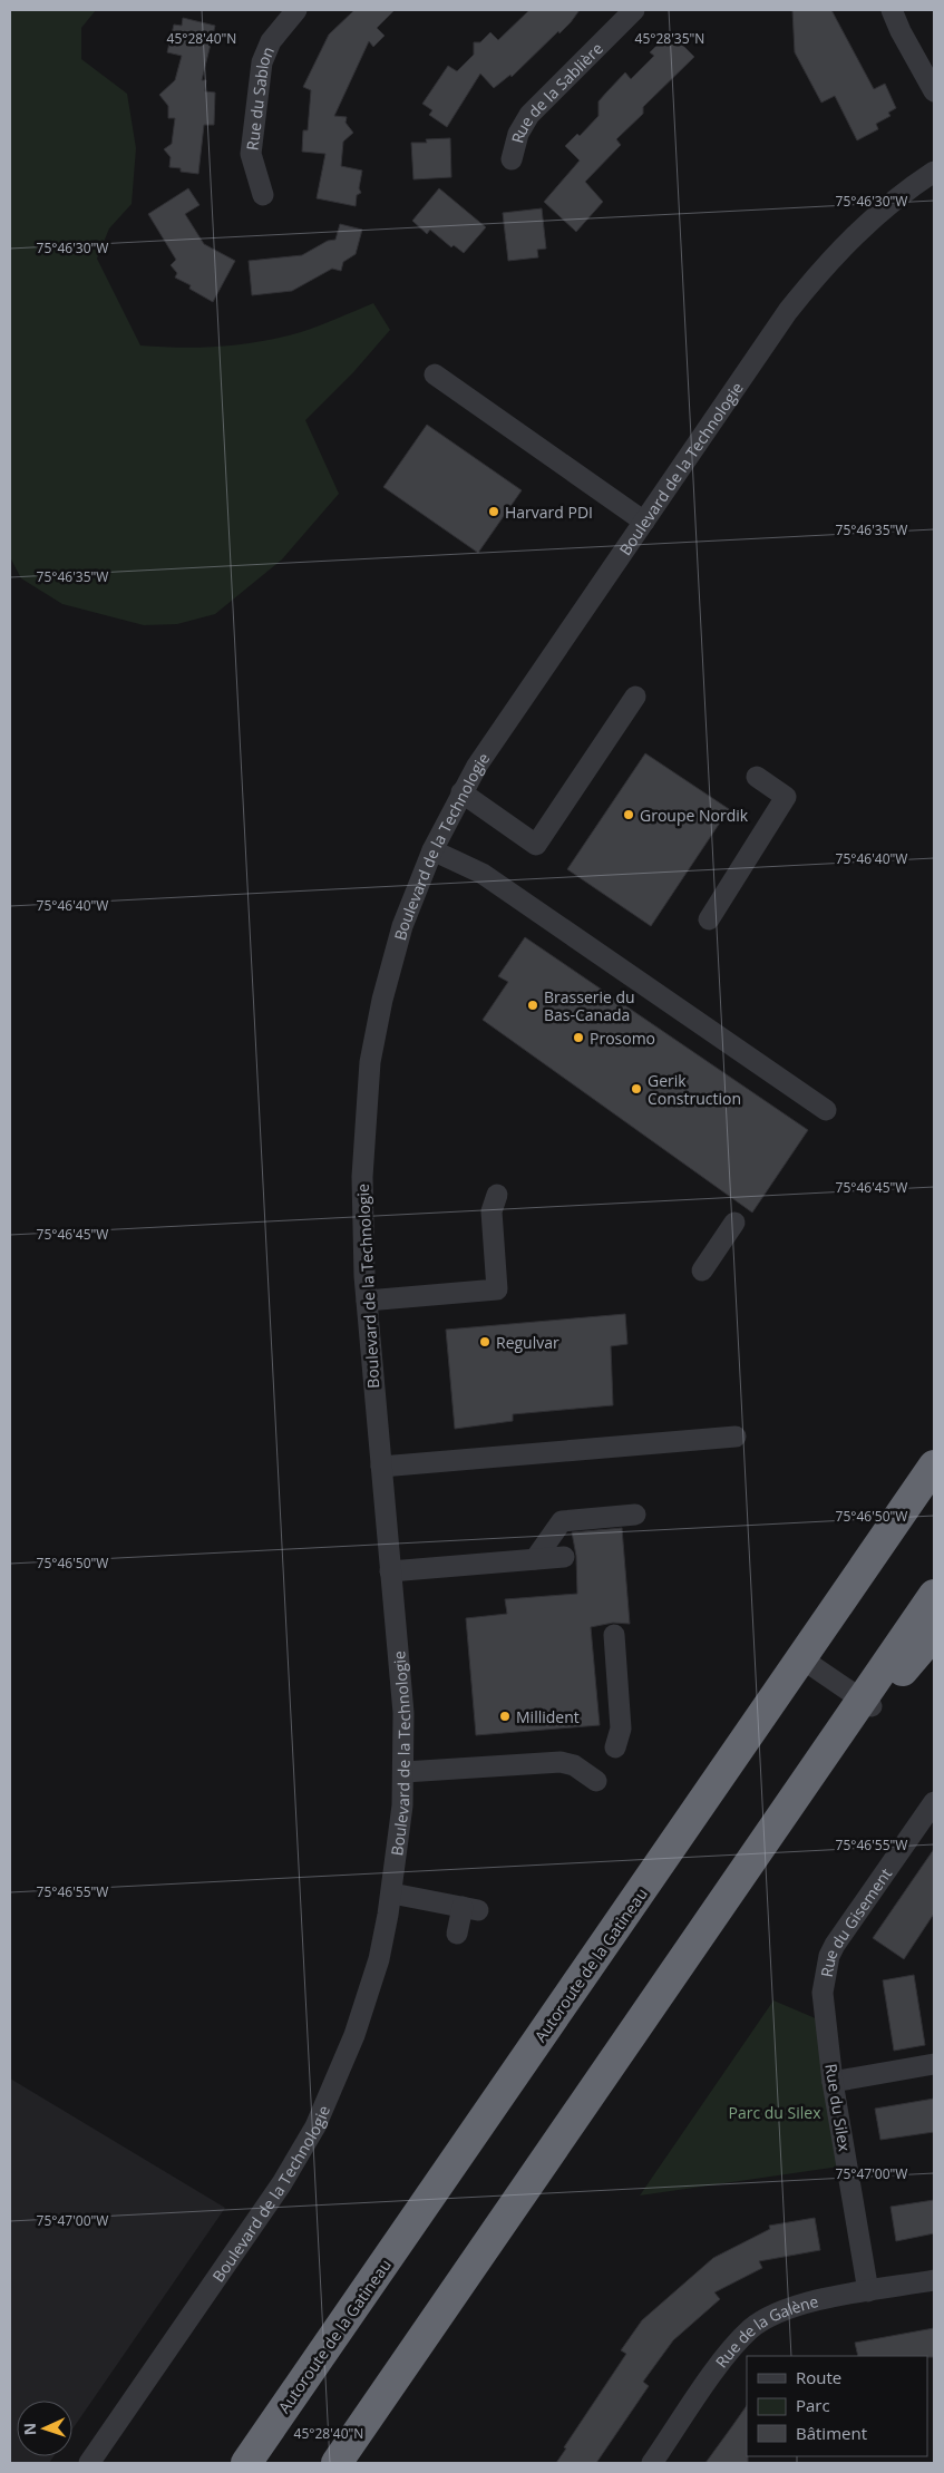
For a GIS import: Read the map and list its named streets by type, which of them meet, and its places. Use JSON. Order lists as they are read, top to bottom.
{
  "streets": {
    "highway": ["Autoroute de la Gatineau"],
    "street": [
      "Rue de la Sablière",
      "Rue du Sablon",
      "Boulevard de la Technologie",
      "Rue du Gisement",
      "Rue du Silex",
      "Rue de la Galène"
    ]
  },
  "crossings": [
    ["Rue du Gisement", "Rue du Silex"],
    ["Rue du Silex", "Rue de la Galène"]
  ],
  "parks": ["Parc du Silex"],
  "places": [
    "Harvard PDI",
    "Groupe Nordik",
    "Brasserie du Bas-Canada",
    "Prosomo",
    "Gerik Construction",
    "Regulvar",
    "Millident"
  ],
  "legend": ["Route", "Parc", "Bâtiment"],
  "north": "left",
  "coordinates": [
    "45°28'40\"N",
    "45°28'35\"N",
    "75°46'30\"W",
    "75°46'35\"W",
    "75°46'40\"W",
    "75°46'45\"W",
    "75°46'50\"W",
    "75°46'55\"W",
    "75°47'00\"W"
  ]
}
